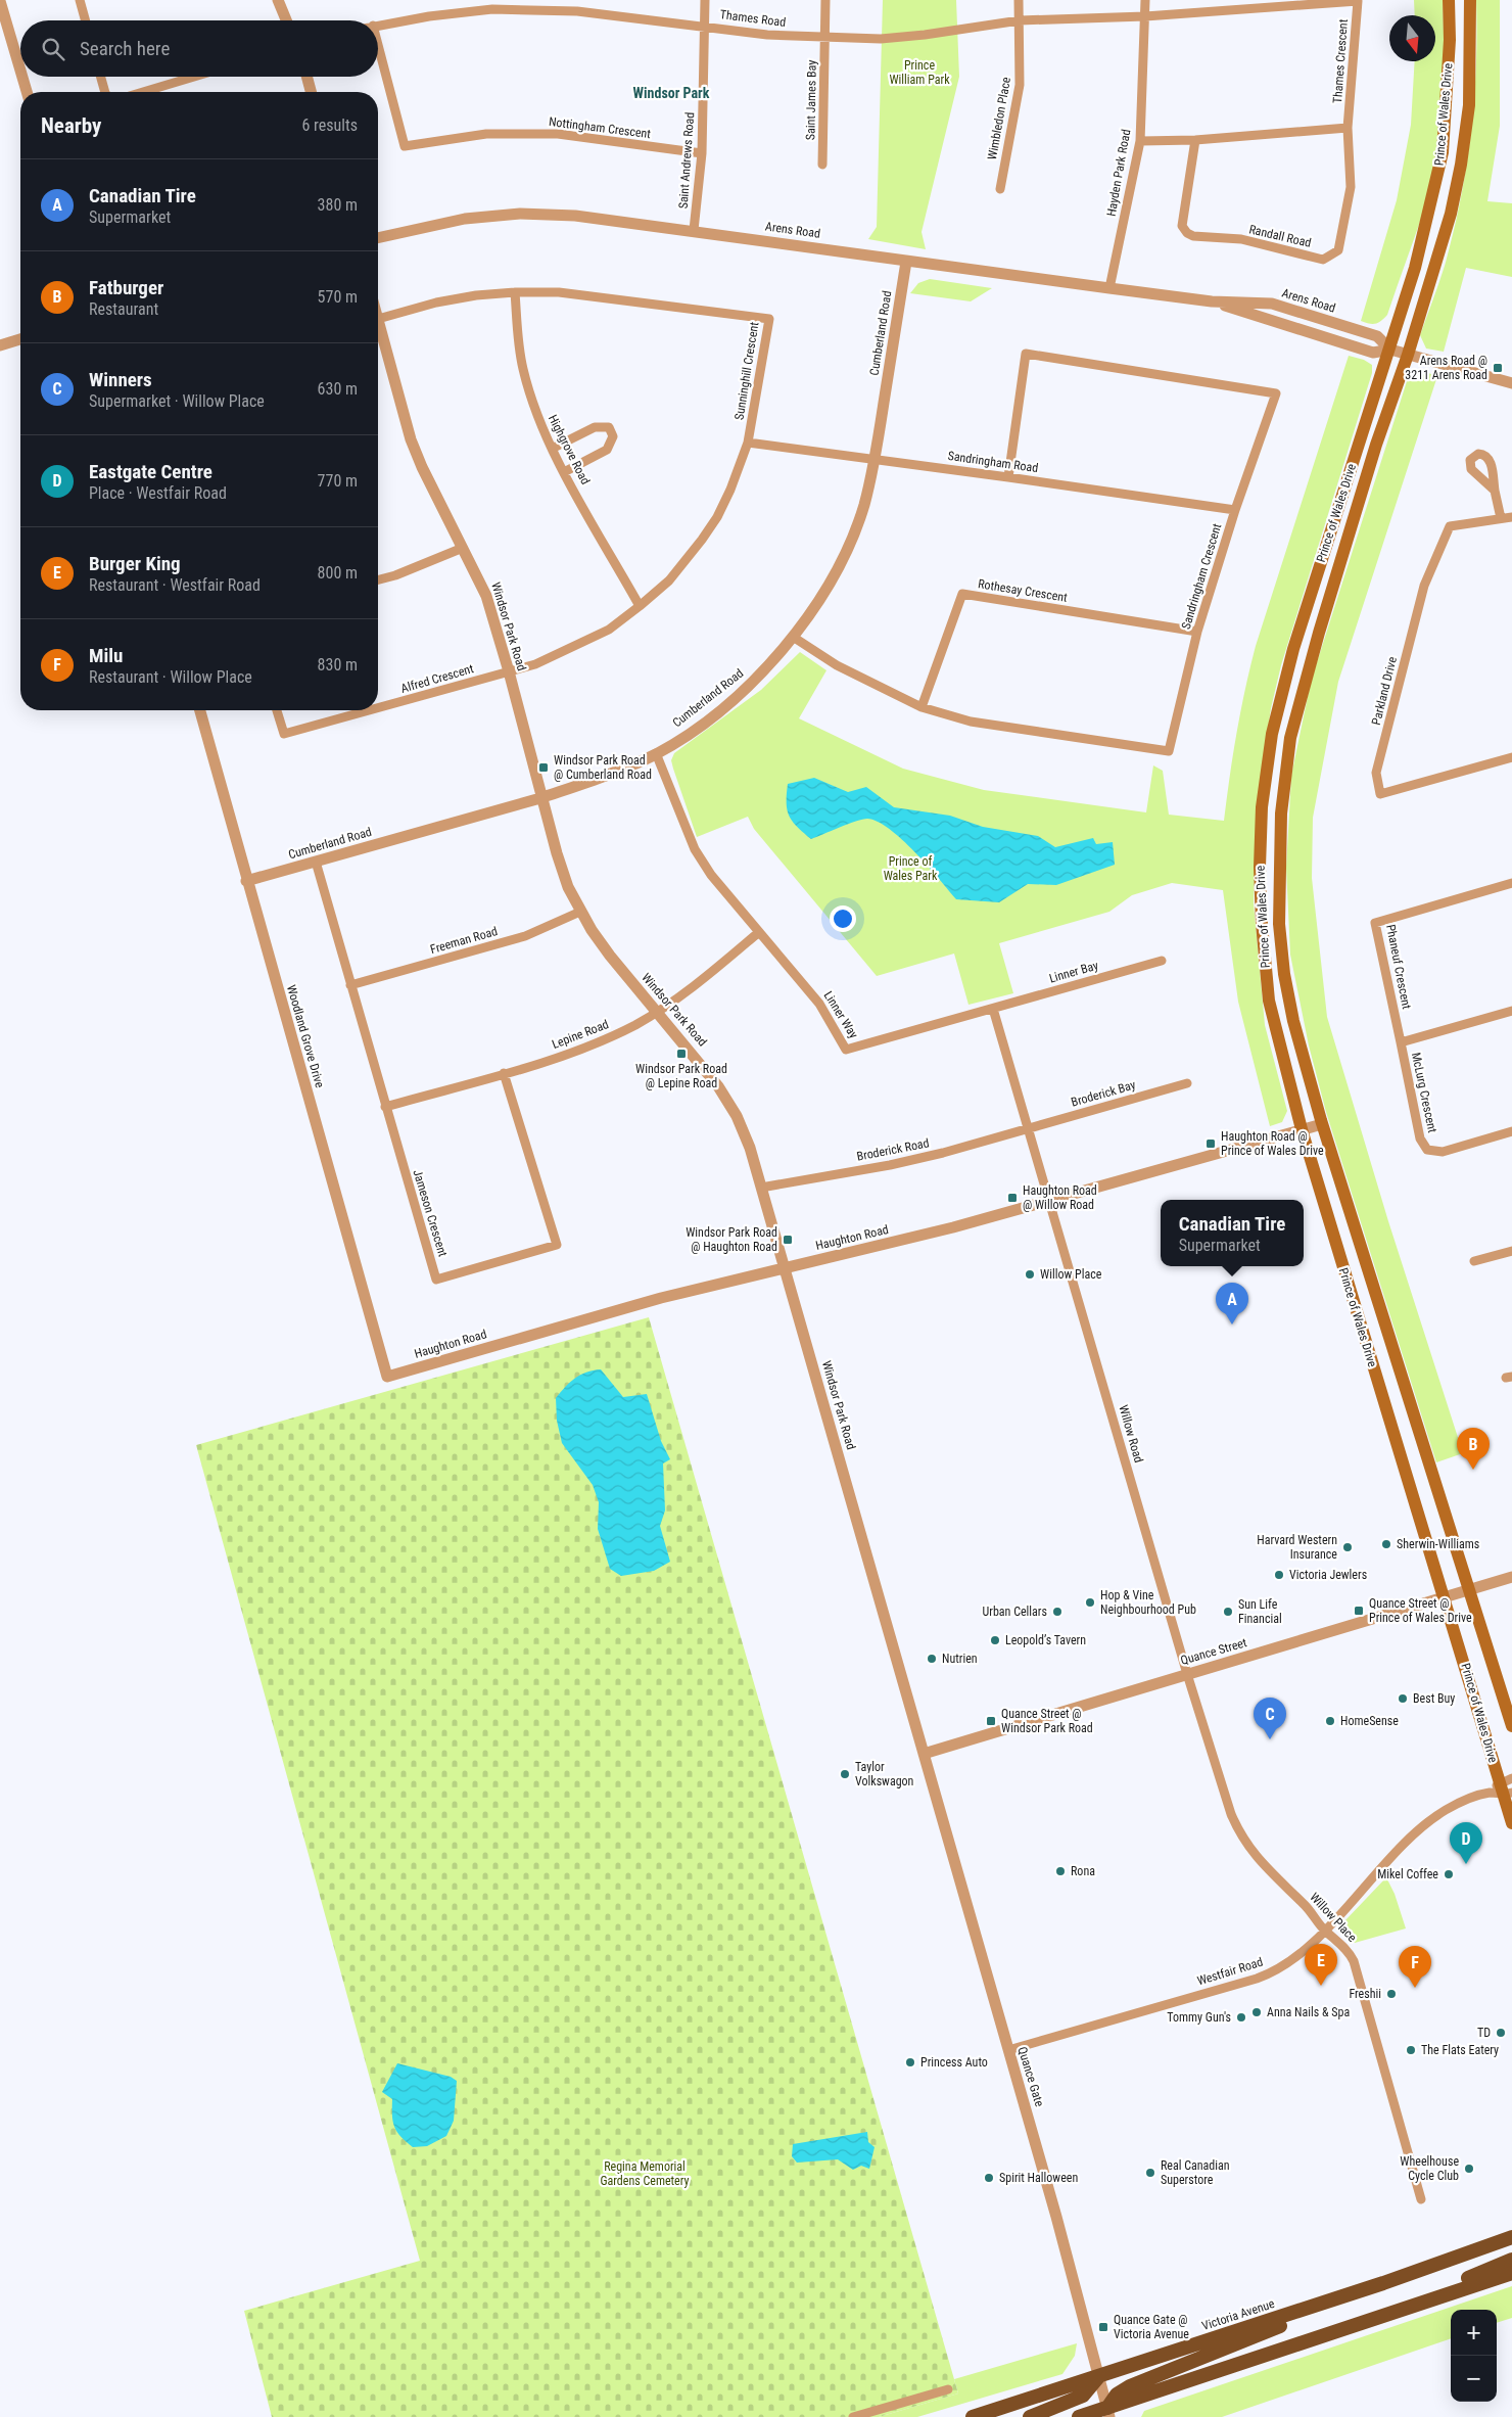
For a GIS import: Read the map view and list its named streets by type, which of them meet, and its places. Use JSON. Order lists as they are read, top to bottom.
{
  "streets": {
    "highway": ["Victoria Avenue"],
    "main road": ["Prince of Wales Drive"],
    "street": [
      "Thames Road",
      "Thames Crescent",
      "Saint James Bay",
      "Wimbledon Place",
      "Nottingham Crescent",
      "Saint Andrews Road",
      "Hayden Park Road",
      "Arens Road",
      "Randall Road",
      "Cumberland Road",
      "Sunninghill Crescent",
      "Highgrove Road",
      "Sandringham Road",
      "Sandringham Crescent",
      "Rothesay Crescent",
      "Windsor Park Road",
      "Alfred Crescent",
      "Parkland Drive",
      "Freeman Road",
      "Phaneuf Crescent",
      "Linner Bay",
      "Linner Way",
      "Lepine Road",
      "Woodland Grove Drive",
      "McLurg Crescent",
      "Broderick Bay",
      "Broderick Road",
      "Jameson Crescent",
      "Haughton Road",
      "Willow Road",
      "Quance Street",
      "Willow Place",
      "Westfair Road",
      "Quance Gate"
    ]
  },
  "crossings": [
    ["Thames Road", "Thames Crescent"],
    ["Thames Road", "Saint James Bay"],
    ["Thames Road", "Wimbledon Place"],
    ["Thames Road", "Saint Andrews Road"],
    ["Thames Road", "Hayden Park Road"],
    ["Thames Crescent", "Hayden Park Road"],
    ["Thames Crescent", "Randall Road"],
    ["Prince of Wales Drive", "Arens Road"],
    ["Prince of Wales Drive", "Haughton Road"],
    ["Prince of Wales Drive", "Quance Street"],
    ["Prince of Wales Drive", "Westfair Road"],
    ["Nottingham Crescent", "Saint Andrews Road"],
    ["Saint Andrews Road", "Arens Road"],
    ["Hayden Park Road", "Arens Road"],
    ["Arens Road", "Cumberland Road"],
    ["Cumberland Road", "Sandringham Road"],
    ["Cumberland Road", "Sandringham Crescent"],
    ["Cumberland Road", "Windsor Park Road"],
    ["Cumberland Road", "Linner Way"],
    ["Cumberland Road", "Woodland Grove Drive"],
    ["Cumberland Road", "Jameson Crescent"],
    ["Sunninghill Crescent", "Highgrove Road"],
    ["Sunninghill Crescent", "Sandringham Road"],
    ["Sunninghill Crescent", "Windsor Park Road"],
    ["Sunninghill Crescent", "Alfred Crescent"],
    ["Sandringham Road", "Sandringham Crescent"],
    ["Sandringham Crescent", "Rothesay Crescent"],
    ["Windsor Park Road", "Alfred Crescent"],
    ["Windsor Park Road", "Freeman Road"],
    ["Windsor Park Road", "Lepine Road"],
    ["Windsor Park Road", "Broderick Road"],
    ["Windsor Park Road", "Haughton Road"],
    ["Windsor Park Road", "Quance Street"],
    ["Windsor Park Road", "Quance Gate"],
    ["Freeman Road", "Jameson Crescent"],
    ["Phaneuf Crescent", "McLurg Crescent"],
    ["Linner Bay", "Linner Way"],
    ["Linner Way", "Lepine Road"],
    ["Lepine Road", "Jameson Crescent"],
    ["Woodland Grove Drive", "Haughton Road"],
    ["Broderick Bay", "Broderick Road"],
    ["Haughton Road", "Willow Road"],
    ["Willow Road", "Quance Street"],
    ["Willow Road", "Willow Place"],
    ["Quance Street", "Willow Place"],
    ["Quance Street", "Quance Gate"],
    ["Willow Place", "Westfair Road"],
    ["Westfair Road", "Quance Gate"],
    ["Quance Gate", "Victoria Avenue"]
  ],
  "districts": ["Windsor Park"],
  "parks": ["Prince William Park", "Prince of Wales Park", "Regina Memorial Gardens Cemetery"],
  "places": {
    "transit": [
      "Arens Road @ 3211 Arens Road",
      "Windsor Park Road @ Cumberland Road",
      "Windsor Park Road @ Lepine Road",
      "Haughton Road @ Prince of Wales Drive",
      "Haughton Road @ Willow Road",
      "Windsor Park Road @ Haughton Road",
      "Quance Street @ Prince of Wales Drive",
      "Quance Street @ Windsor Park Road",
      "Quance Gate @ Victoria Avenue"
    ],
    "other": [
      "Willow Place",
      "Sherwin-Williams",
      "Harvard Western Insurance",
      "Victoria Jewlers",
      "Hop & Vine Neighbourhood Pub",
      "Urban Cellars",
      "Sun Life Financial",
      "Leopold’s Tavern",
      "Nutrien",
      "Best Buy",
      "HomeSense",
      "Taylor Volkswagon",
      "Rona",
      "Mikel Coffee",
      "Freshii",
      "Anna Nails & Spa",
      "Tommy Gun's",
      "TD",
      "The Flats Eatery",
      "Princess Auto",
      "Wheelhouse Cycle Club",
      "Real Canadian Superstore",
      "Spirit Halloween"
    ]
  },
  "north": "bottom",
  "page": {
    "search": "Search here",
    "heading": ["Nearby", "6 results"],
    "list": [
      {
        "mark": "A",
        "name": "Canadian Tire",
        "note": "Supermarket",
        "value": "380 m"
      },
      {
        "mark": "B",
        "name": "Fatburger",
        "note": "Restaurant",
        "value": "570 m"
      },
      {
        "mark": "C",
        "name": "Winners",
        "note": "Supermarket · Willow Place",
        "value": "630 m"
      },
      {
        "mark": "D",
        "name": "Eastgate Centre",
        "note": "Place · Westfair Road",
        "value": "770 m"
      },
      {
        "mark": "E",
        "name": "Burger King",
        "note": "Restaurant · Westfair Road",
        "value": "800 m"
      },
      {
        "mark": "F",
        "name": "Milu",
        "note": "Restaurant · Willow Place",
        "value": "830 m"
      }
    ],
    "popup": ["Canadian Tire", "Supermarket"],
    "pins": [
      "A",
      "B",
      "C",
      "D",
      "E",
      "F"
    ],
    "map_buttons": ["+", "−"]
  }
}
